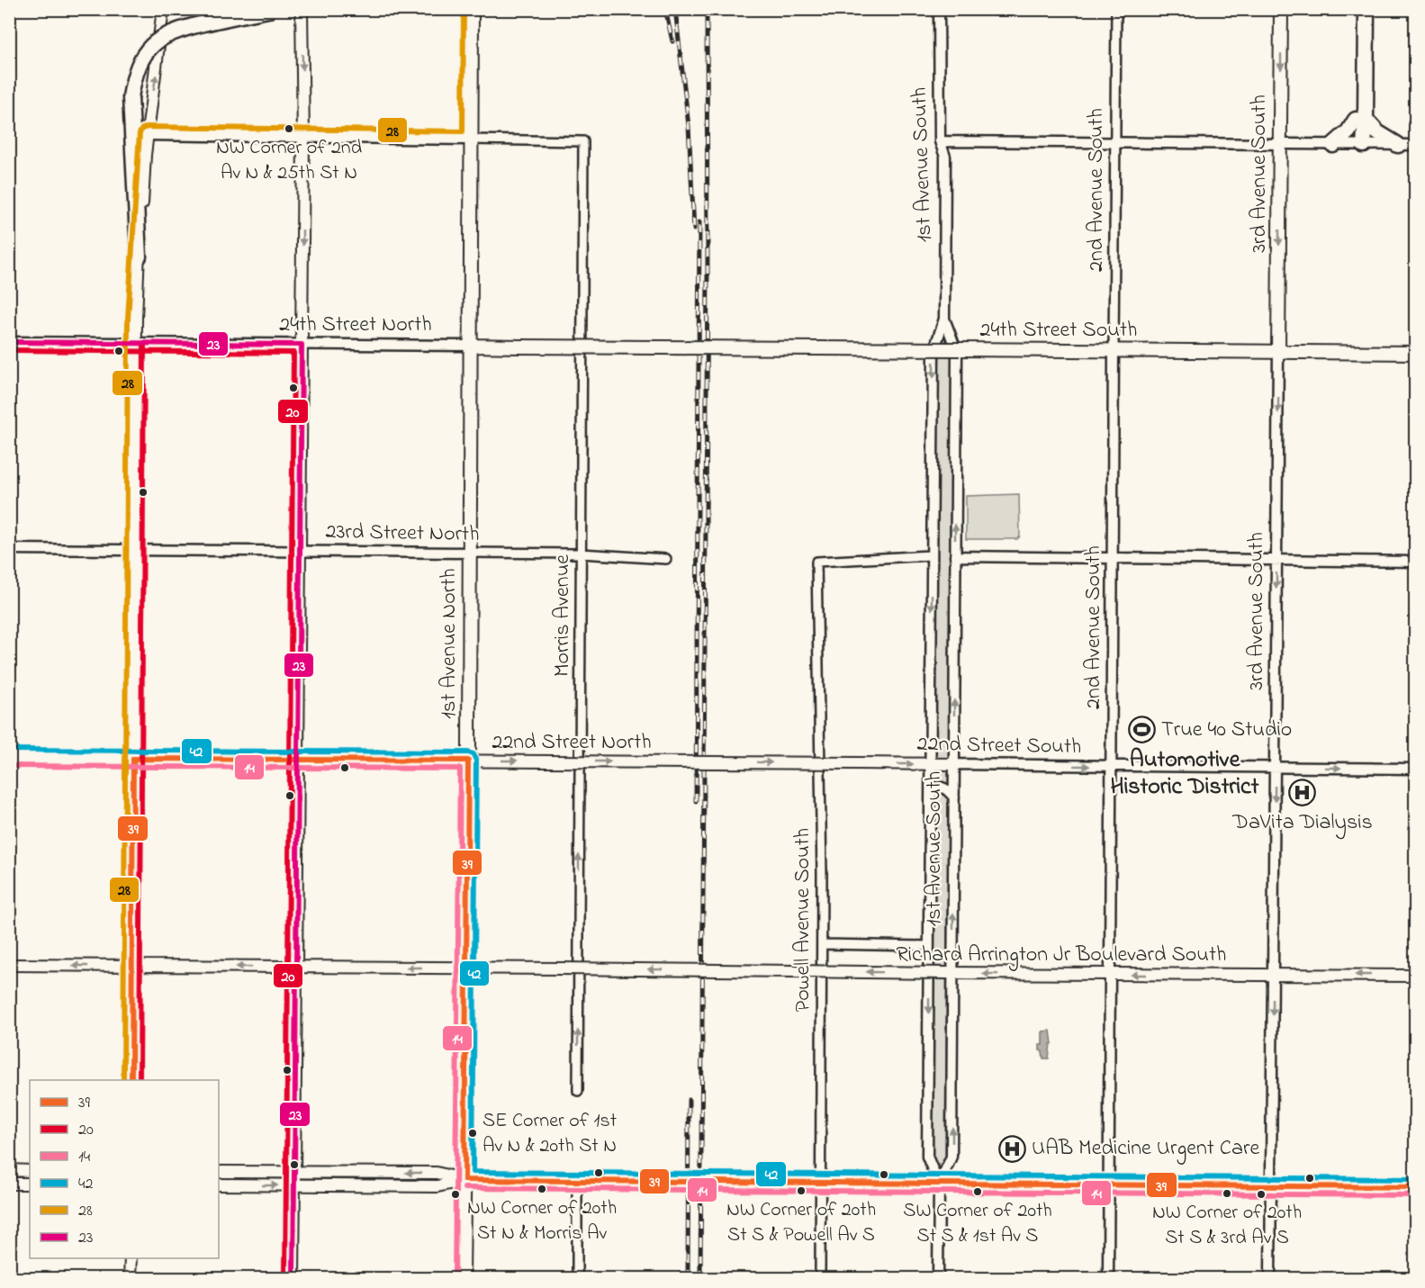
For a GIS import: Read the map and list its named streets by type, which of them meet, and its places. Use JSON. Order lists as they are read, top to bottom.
{
  "streets": {
    "main road": [
      "3rd Avenue South",
      "24th Street North",
      "24th Street South",
      "1st Avenue North",
      "22nd Street North",
      "22nd Street South",
      "Richard Arrington Jr Boulevard South"
    ],
    "street": [
      "1st Avenue South",
      "2nd Avenue South",
      "23rd Street North",
      "Morris Avenue",
      "Powell Avenue South"
    ]
  },
  "crossings": [
    ["1st Avenue South", "22nd Street South"],
    ["1st Avenue South", "Powell Avenue South"],
    ["1st Avenue South", "Richard Arrington Jr Boulevard South"],
    ["3rd Avenue South", "24th Street South"],
    ["3rd Avenue South", "22nd Street South"],
    ["3rd Avenue South", "Richard Arrington Jr Boulevard South"],
    ["2nd Avenue South", "24th Street South"],
    ["2nd Avenue South", "22nd Street South"],
    ["2nd Avenue South", "Richard Arrington Jr Boulevard South"],
    ["24th Street North", "24th Street South"],
    ["24th Street North", "1st Avenue North"],
    ["23rd Street North", "Morris Avenue"],
    ["23rd Street North", "1st Avenue North"],
    ["Morris Avenue", "1st Avenue North"],
    ["1st Avenue North", "22nd Street North"],
    ["1st Avenue North", "Richard Arrington Jr Boulevard South"],
    ["22nd Street North", "22nd Street South"]
  ],
  "one_way": [
    "3rd Avenue South",
    "Morris Avenue",
    "22nd Street South",
    "Richard Arrington Jr Boulevard South"
  ],
  "districts": ["Automotive Historic District"],
  "places": {
    "other": [
      "NW Corner of 2nd Av N & 25th St N",
      "SE Corner of 1st Av N & 20th St N",
      "NW Corner of 20th St N & Morris Av",
      "NW Corner of 20th St S & Powell Av S",
      "SW Corner of 20th St S & 1st Av S",
      "NW Corner of 20th St S & 3rd Av S"
    ],
    "sports": ["True 40 Studio"],
    "hospital": ["DaVita Dialysis", "UAB Medicine Urgent Care"]
  },
  "lines": [
    "transit line 28",
    "transit line 23",
    "transit line 20",
    "transit line 42",
    "transit line 39",
    "transit line 14"
  ],
  "legend": [
    "39",
    "20",
    "14",
    "42",
    "28",
    "23"
  ]
}
